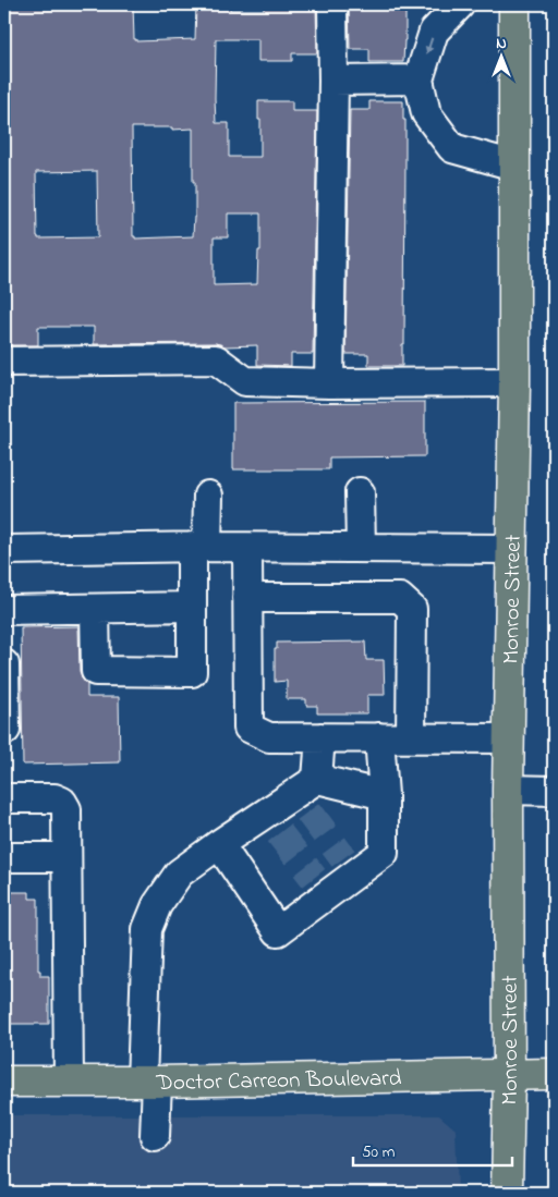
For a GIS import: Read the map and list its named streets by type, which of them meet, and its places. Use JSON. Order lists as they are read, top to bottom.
{
  "streets": {
    "main road": ["Monroe Street", "Doctor Carreon Boulevard"]
  },
  "crossings": [
    ["Monroe Street", "Doctor Carreon Boulevard"]
  ],
  "scale_bar": "50 m",
  "north": "top"
}
